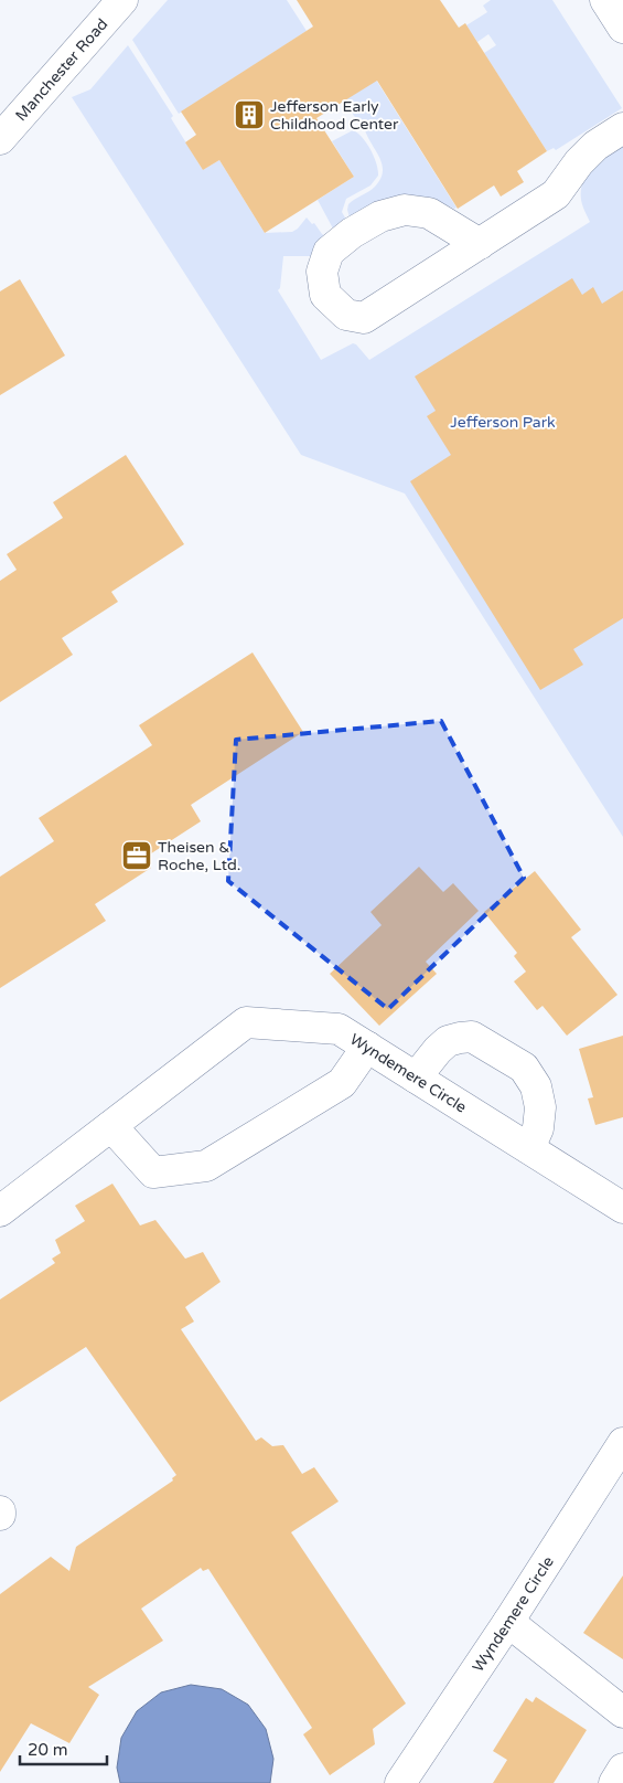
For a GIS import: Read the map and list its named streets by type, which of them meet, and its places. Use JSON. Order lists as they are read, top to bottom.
{
  "streets": {
    "street": ["Manchester Road", "Wyndemere Circle"]
  },
  "parks": ["Jefferson Park"],
  "places": {
    "building": ["Jefferson Early Childhood Center"],
    "office": ["Theisen & Roche, Ltd."]
  },
  "scale_bar": "20 m"
}
